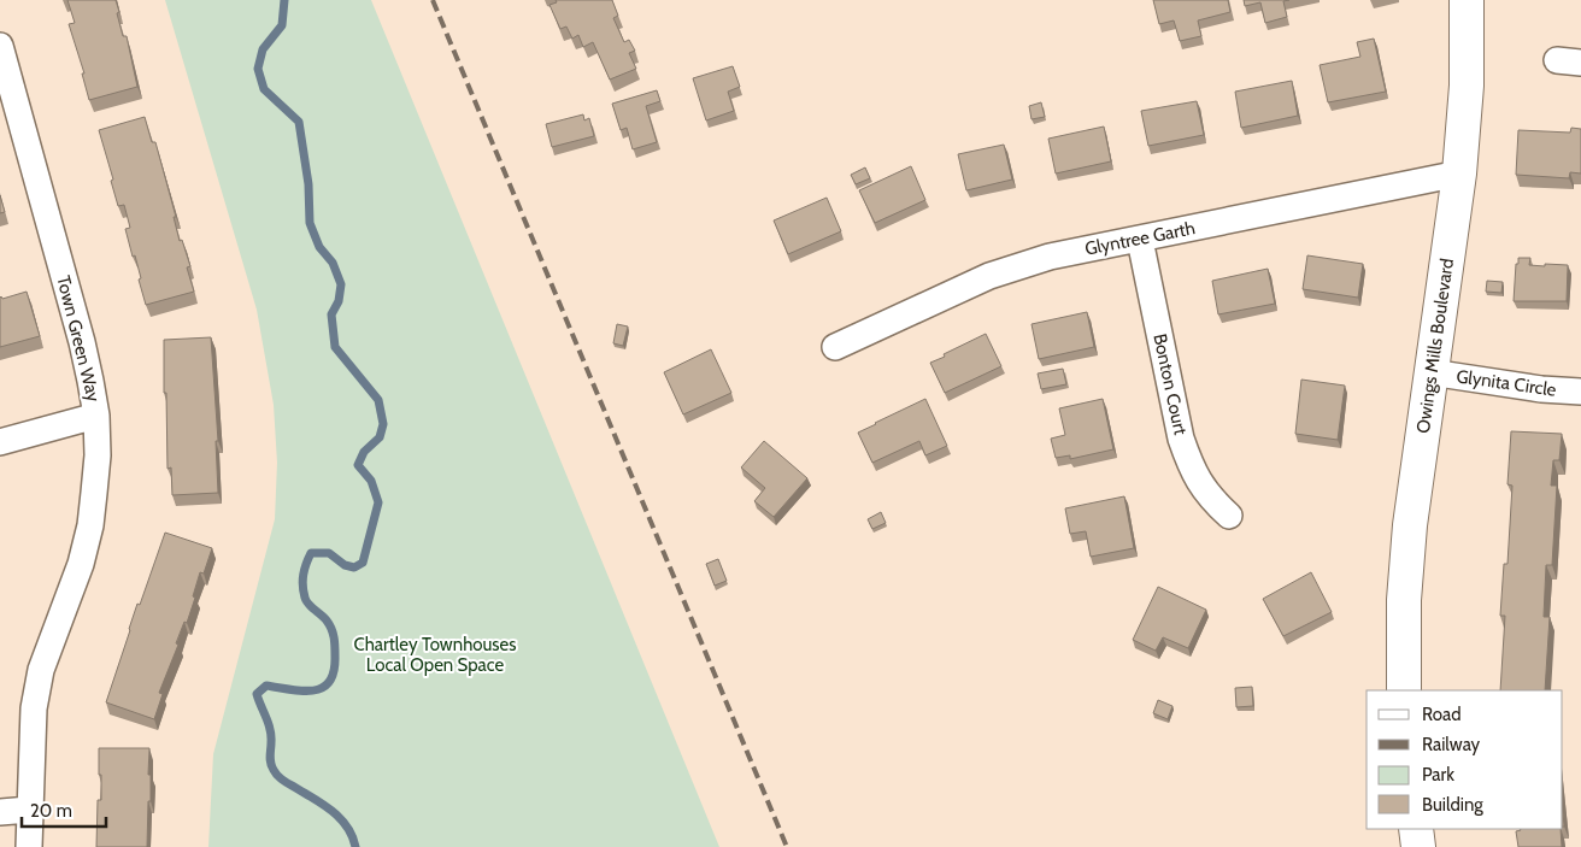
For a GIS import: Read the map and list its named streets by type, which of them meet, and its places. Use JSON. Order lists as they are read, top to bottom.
{
  "streets": {
    "main road": ["Owings Mills Boulevard"],
    "street": [
      "Glyntree Garth",
      "Town Green Way",
      "Glynita Circle",
      "Bonton Court"
    ]
  },
  "crossings": [
    ["Glyntree Garth", "Owings Mills Boulevard"],
    ["Glyntree Garth", "Bonton Court"],
    ["Owings Mills Boulevard", "Glynita Circle"]
  ],
  "parks": ["Chartley Townhouses Local Open Space"],
  "legend": [
    "Road",
    "Railway",
    "Park",
    "Building"
  ],
  "scale_bar": "20 m"
}
